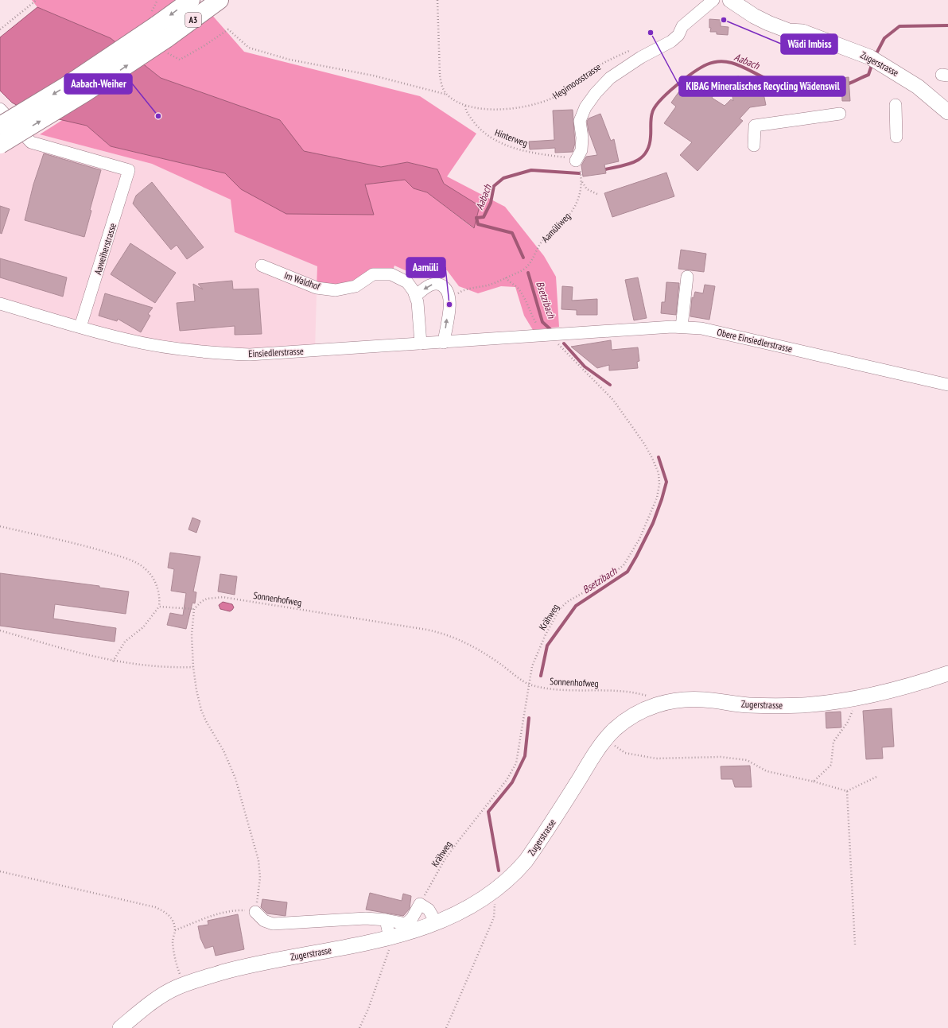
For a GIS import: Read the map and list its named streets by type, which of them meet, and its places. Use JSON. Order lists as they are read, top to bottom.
{
  "streets": {
    "highway": ["A3"],
    "main road": ["Zugerstrasse"],
    "street": [
      "Aaweiherstrasse",
      "Im Waldhof",
      "Obere Einsiedlerstrasse",
      "Einsiedlerstrasse"
    ],
    "path": [
      "Hegimoosstrasse",
      "Hinterweg",
      "Aamüliweg",
      "Sonnenhofweg",
      "Krähweg"
    ]
  },
  "crossings": [
    ["Zugerstrasse", "Sonnenhofweg"],
    ["Hegimoosstrasse", "Hinterweg"],
    ["Aaweiherstrasse", "Einsiedlerstrasse"],
    ["Im Waldhof", "Einsiedlerstrasse"],
    ["Obere Einsiedlerstrasse", "Einsiedlerstrasse"],
    ["Sonnenhofweg", "Krähweg"]
  ],
  "water": ["Aabach", "Bsetzibach"],
  "places": [
    "Wädi Imbiss",
    "KIBAG Mineralisches Recycling Wädenswil",
    "Aabach-Weiher",
    "Aamüli"
  ]
}
